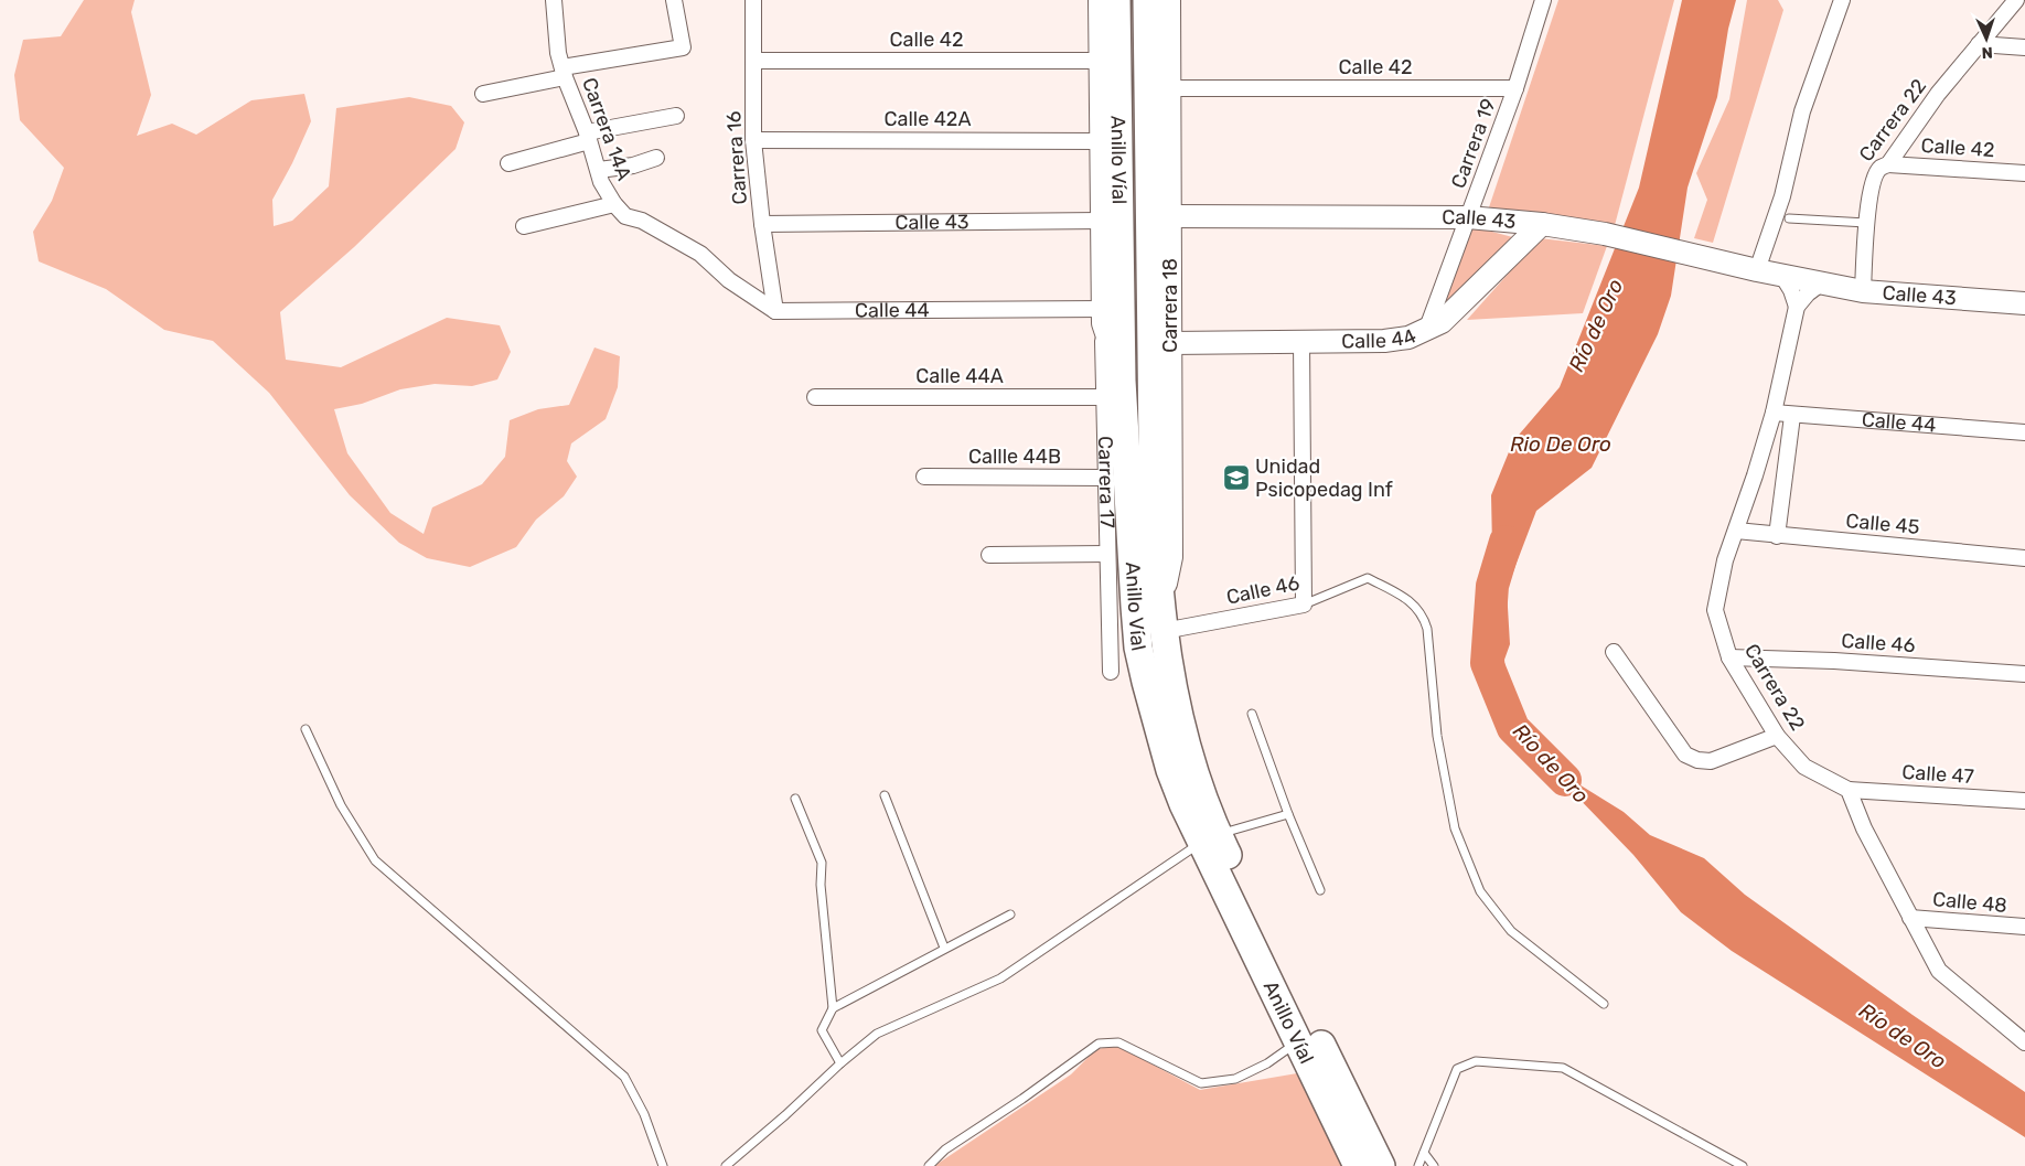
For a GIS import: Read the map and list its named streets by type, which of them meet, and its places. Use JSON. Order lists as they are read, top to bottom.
{
  "streets": {
    "highway": ["Anillo Víal"],
    "street": [
      "Calle 42",
      "Calle 42A",
      "Carrera 22",
      "Carrera 14A",
      "Carrera 19",
      "Carrera 16",
      "Calle 43",
      "Carrera 18",
      "Calle 44",
      "Calle 44A",
      "Callle 44B",
      "Carrera 17",
      "Calle 45",
      "Calle 46",
      "Calle 47",
      "Calle 48"
    ]
  },
  "crossings": [
    ["Calle 42", "Carrera 22"],
    ["Calle 42", "Carrera 19"],
    ["Calle 42", "Carrera 16"],
    ["Calle 42", "Carrera 18"],
    ["Calle 42", "Carrera 17"],
    ["Calle 42A", "Carrera 16"],
    ["Calle 42A", "Carrera 17"],
    ["Carrera 22", "Calle 43"],
    ["Carrera 22", "Calle 44"],
    ["Carrera 22", "Calle 45"],
    ["Carrera 22", "Calle 46"],
    ["Carrera 22", "Calle 47"],
    ["Carrera 14A", "Carrera 16"],
    ["Carrera 14A", "Calle 44"],
    ["Carrera 19", "Calle 43"],
    ["Carrera 19", "Calle 44"],
    ["Carrera 16", "Calle 43"],
    ["Carrera 16", "Calle 44"],
    ["Anillo Víal", "Carrera 18"],
    ["Anillo Víal", "Calle 44A"],
    ["Anillo Víal", "Carrera 17"],
    ["Anillo Víal", "Calle 46"],
    ["Calle 43", "Carrera 18"],
    ["Calle 43", "Calle 44"],
    ["Calle 43", "Carrera 17"],
    ["Carrera 18", "Calle 44"],
    ["Carrera 18", "Calle 46"],
    ["Calle 44", "Carrera 17"],
    ["Calle 44A", "Carrera 17"],
    ["Callle 44B", "Carrera 17"]
  ],
  "water": ["Río de Oro", "Rio De Oro"],
  "places": {
    "school or university": ["Unidad Psicopedag Inf"]
  },
  "north": "bottom"
}
